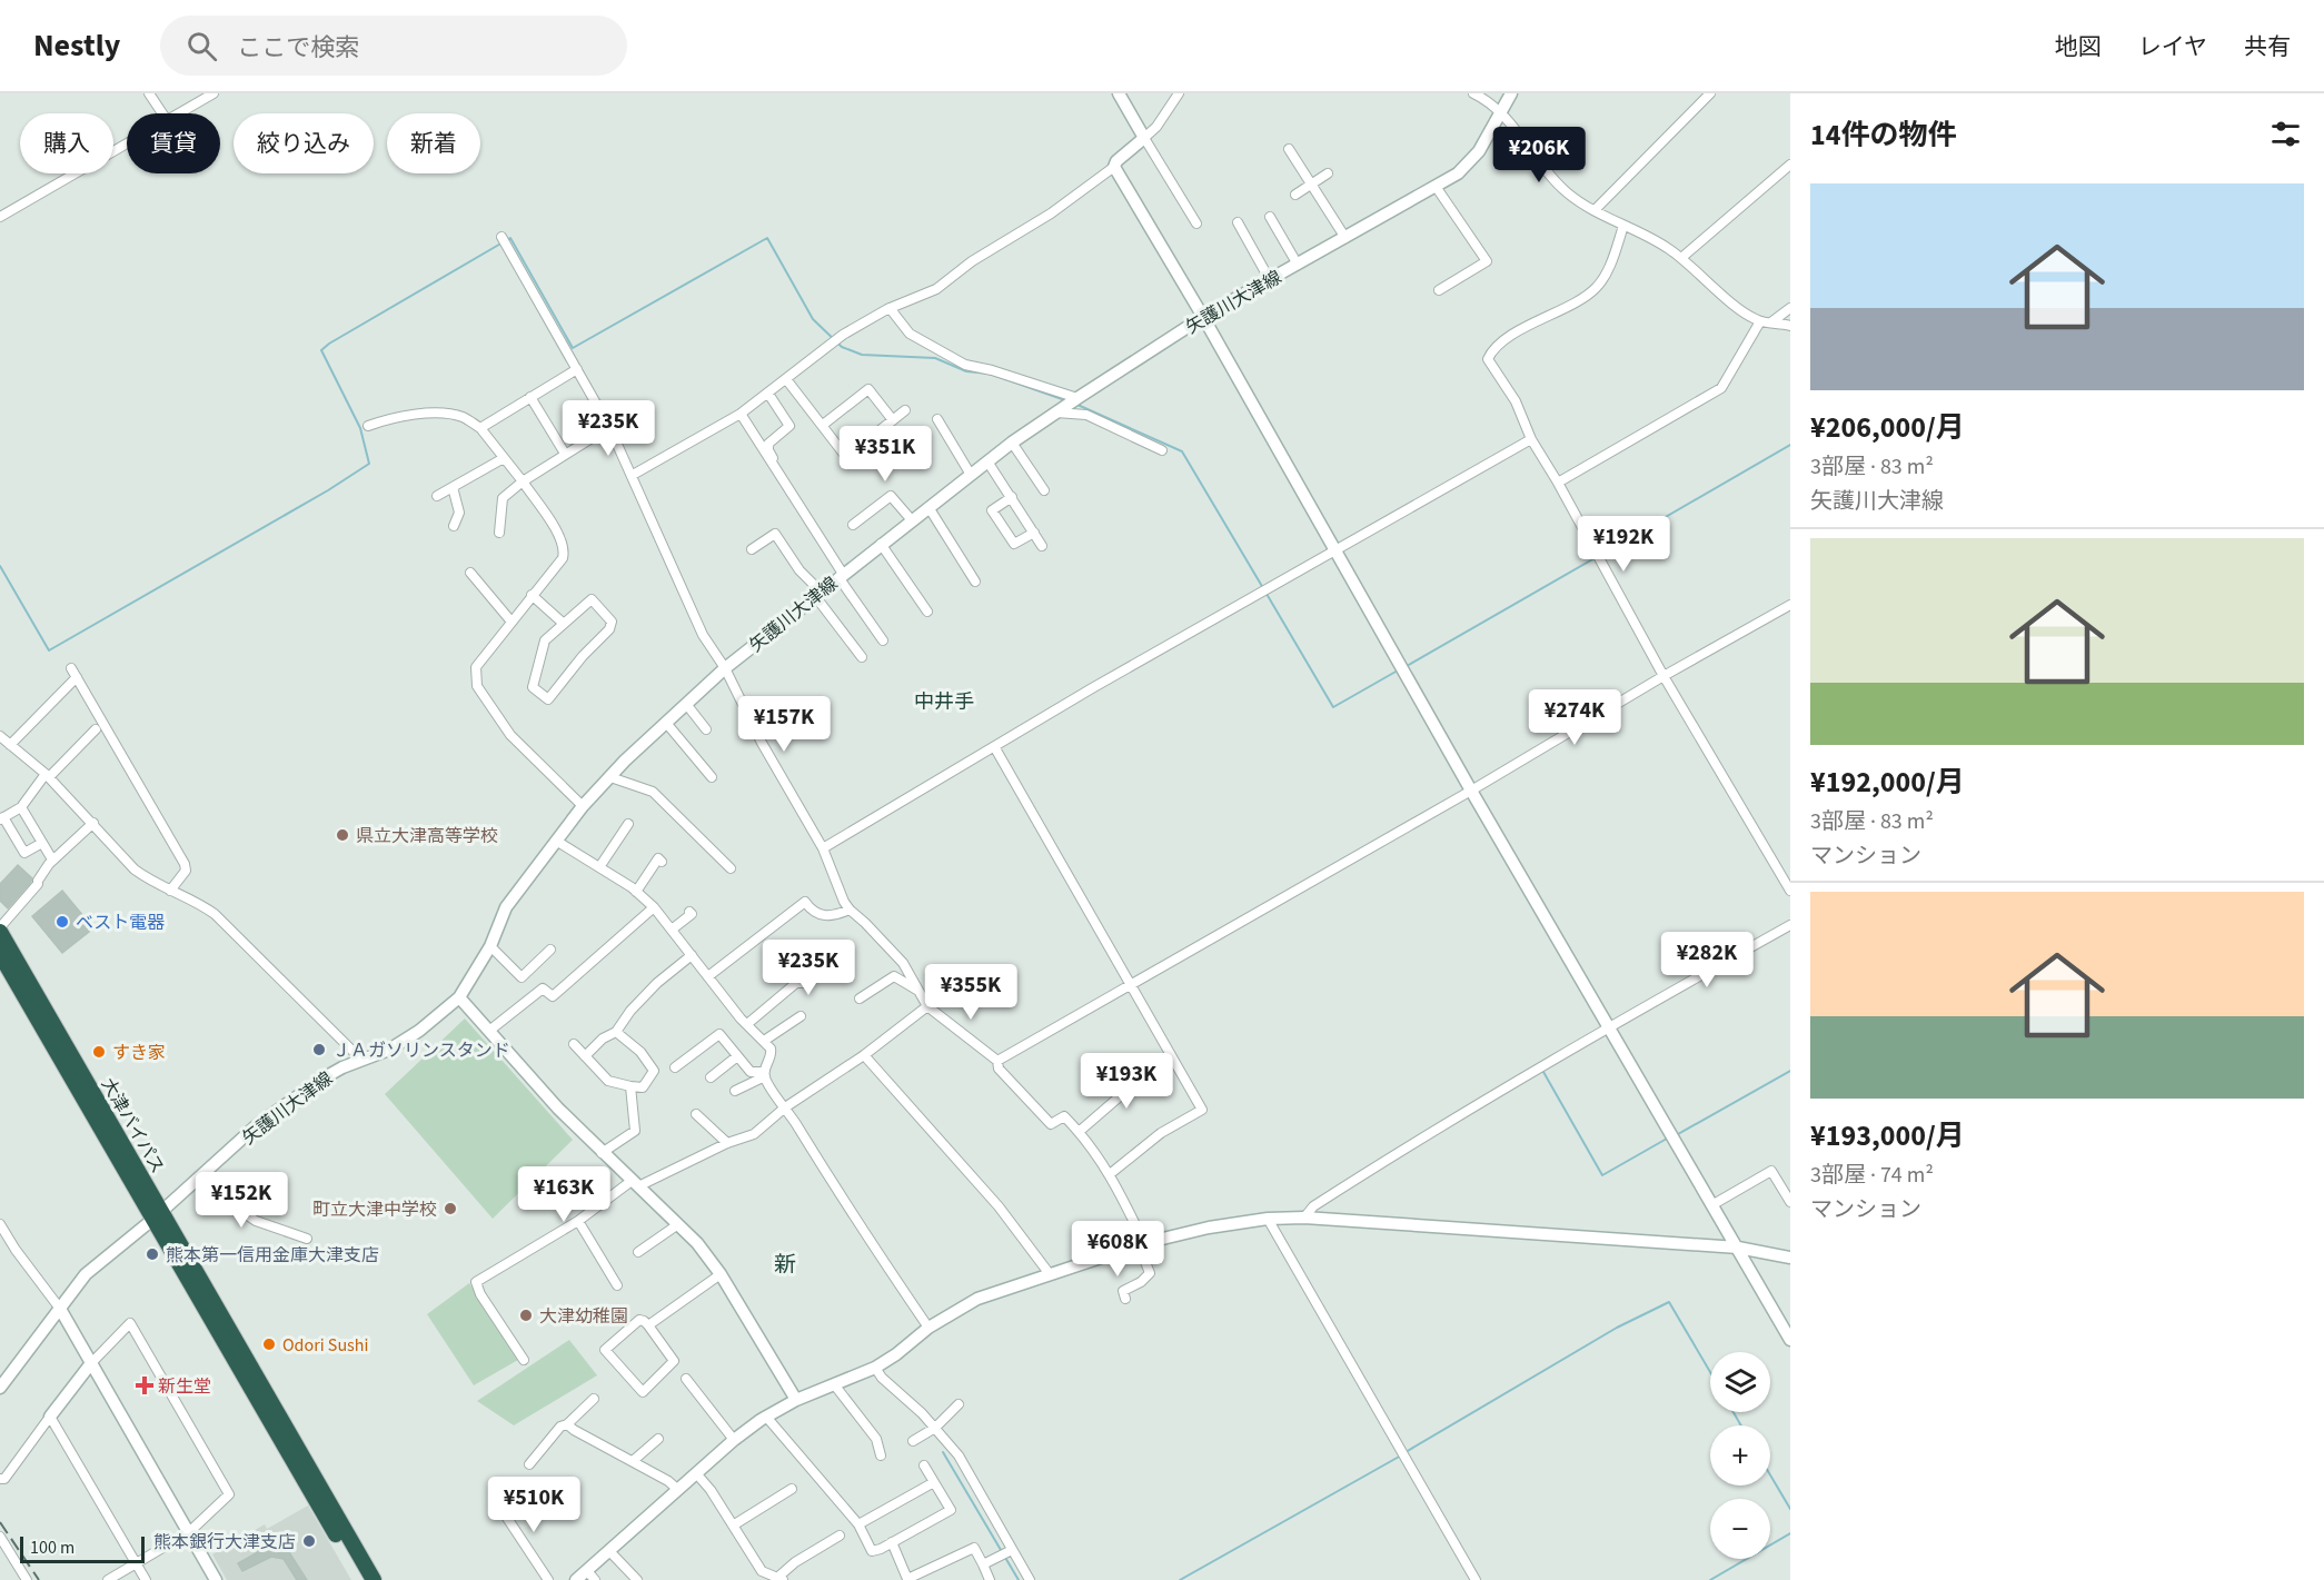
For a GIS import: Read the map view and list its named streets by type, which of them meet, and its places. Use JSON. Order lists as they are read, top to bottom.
{
  "streets": {
    "highway": ["大津バイパス"],
    "street": ["矢護川大津線"]
  },
  "crossings": [
    ["矢護川大津線", "大津バイパス"]
  ],
  "districts": ["中井手", "新"],
  "places": {
    "other": [
      "県立大津高等学校",
      "ベスト電器",
      "ＪＡガソリンスタンド",
      "すき家",
      "町立大津中学校",
      "熊本第一信用金庫大津支店",
      "大津幼稚園",
      "Odori Sushi",
      "熊本銀行大津支店"
    ],
    "health": ["新生堂"]
  },
  "scale_bar": "100 m",
  "page": {
    "header": "Nestly",
    "search": "ここで検索",
    "nav": ["地図", "レイヤ", "共有"],
    "heading": "14件の物件",
    "chip": [
      "購入",
      "賃貸",
      "絞り込み",
      "新着"
    ],
    "price": [
      "¥206K",
      "¥235K",
      "¥351K",
      "¥192K",
      "¥274K",
      "¥157K",
      "¥282K",
      "¥235K",
      "¥355K",
      "¥193K",
      "¥163K",
      "¥152K",
      "¥608K",
      "¥510K"
    ],
    "list": [
      {
        "name": "¥206,000/月",
        "note": "3部屋 · 83 m² · 矢護川大津線"
      },
      {
        "name": "¥192,000/月",
        "note": "3部屋 · 83 m² · マンション"
      },
      {
        "name": "¥193,000/月",
        "note": "3部屋 · 74 m² · マンション"
      }
    ],
    "map_buttons": ["+", "−"],
    "scale": "100 m"
  }
}
